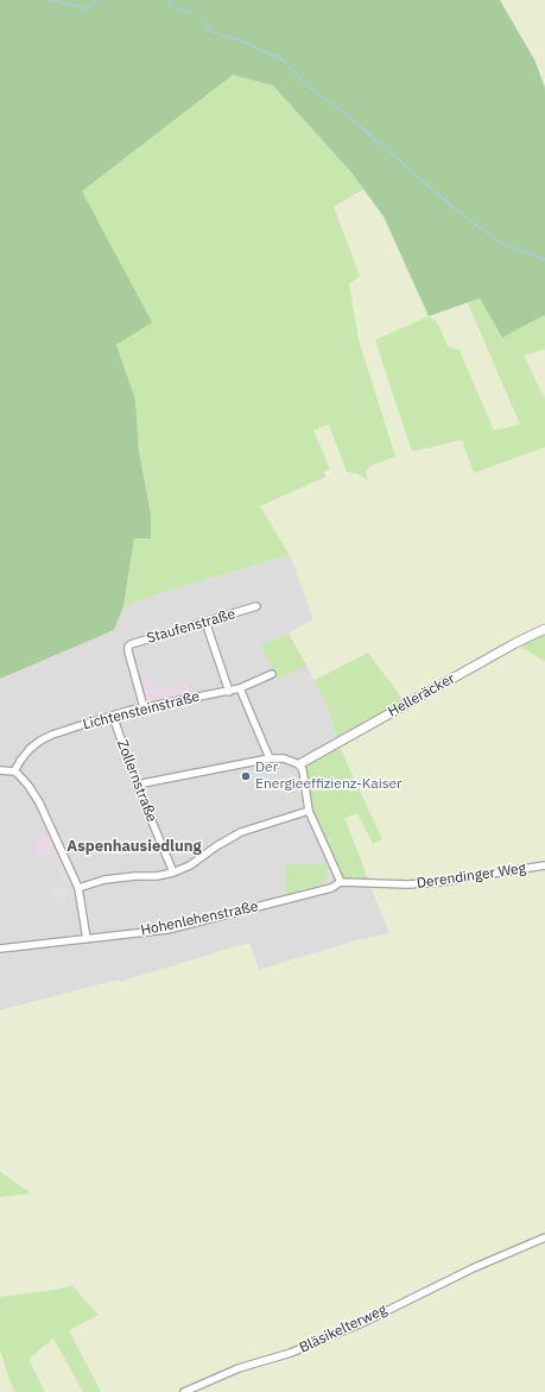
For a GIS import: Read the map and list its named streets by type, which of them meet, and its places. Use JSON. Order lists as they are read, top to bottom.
{
  "streets": {
    "street": [
      "Staufenstraße",
      "Helleräcker",
      "Lichtensteinstraße",
      "Zollernstraße",
      "Derendinger Weg",
      "Hohenlehenstraße",
      "Bläsikelterweg"
    ]
  },
  "crossings": [
    ["Staufenstraße", "Lichtensteinstraße"],
    ["Lichtensteinstraße", "Zollernstraße"],
    ["Derendinger Weg", "Hohenlehenstraße"]
  ],
  "districts": ["Aspenhausiedlung"],
  "places": ["Der Energieeffizienz-Kaiser"]
}
